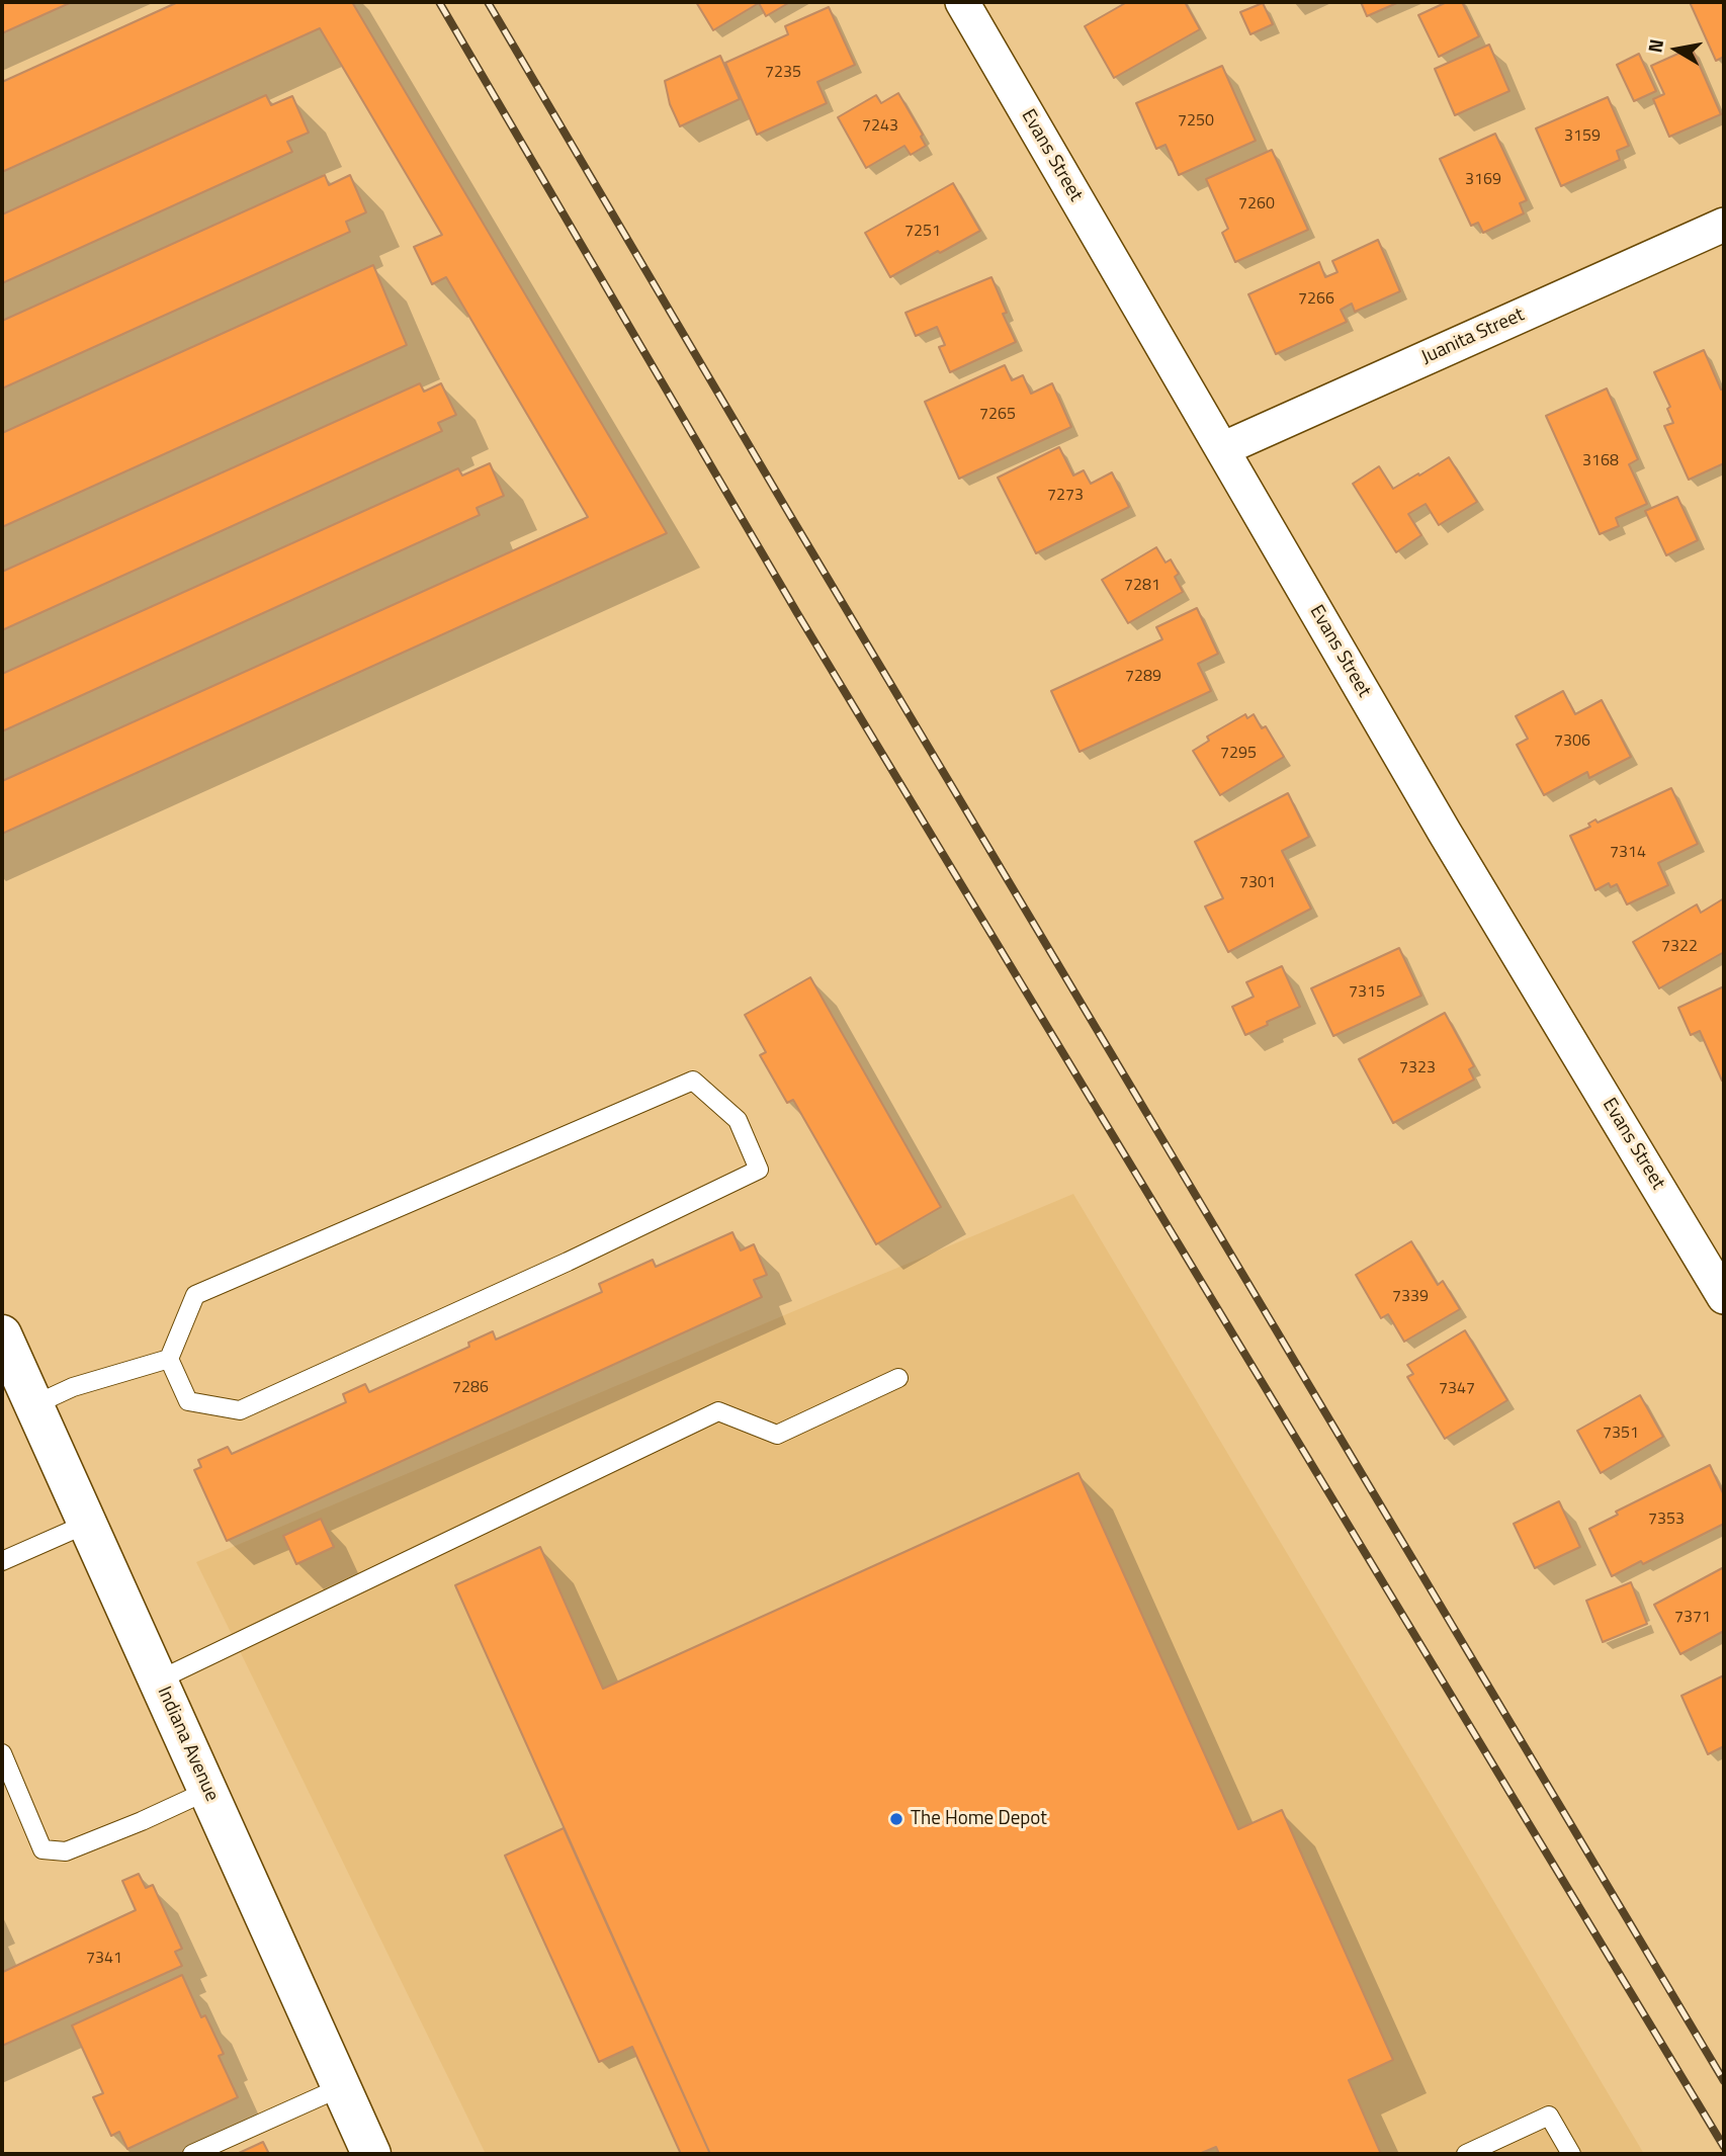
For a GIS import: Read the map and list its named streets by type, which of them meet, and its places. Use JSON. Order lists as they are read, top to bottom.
{
  "streets": {
    "main road": ["Indiana Avenue"],
    "street": ["Evans Street", "Juanita Street"]
  },
  "crossings": [
    ["Evans Street", "Juanita Street"]
  ],
  "places": ["The Home Depot"],
  "house_numbers": [
    "7235",
    "7250",
    "7243",
    "3159",
    "3169",
    "7260",
    "7251",
    "7266",
    "7265",
    "3168",
    "7273",
    "7281",
    "7289",
    "7306",
    "7295",
    "7314",
    "7301",
    "7322",
    "7315",
    "7323",
    "7339",
    "7286",
    "7347",
    "7351",
    "7353",
    "7371",
    "7341"
  ],
  "north": "left"
}
